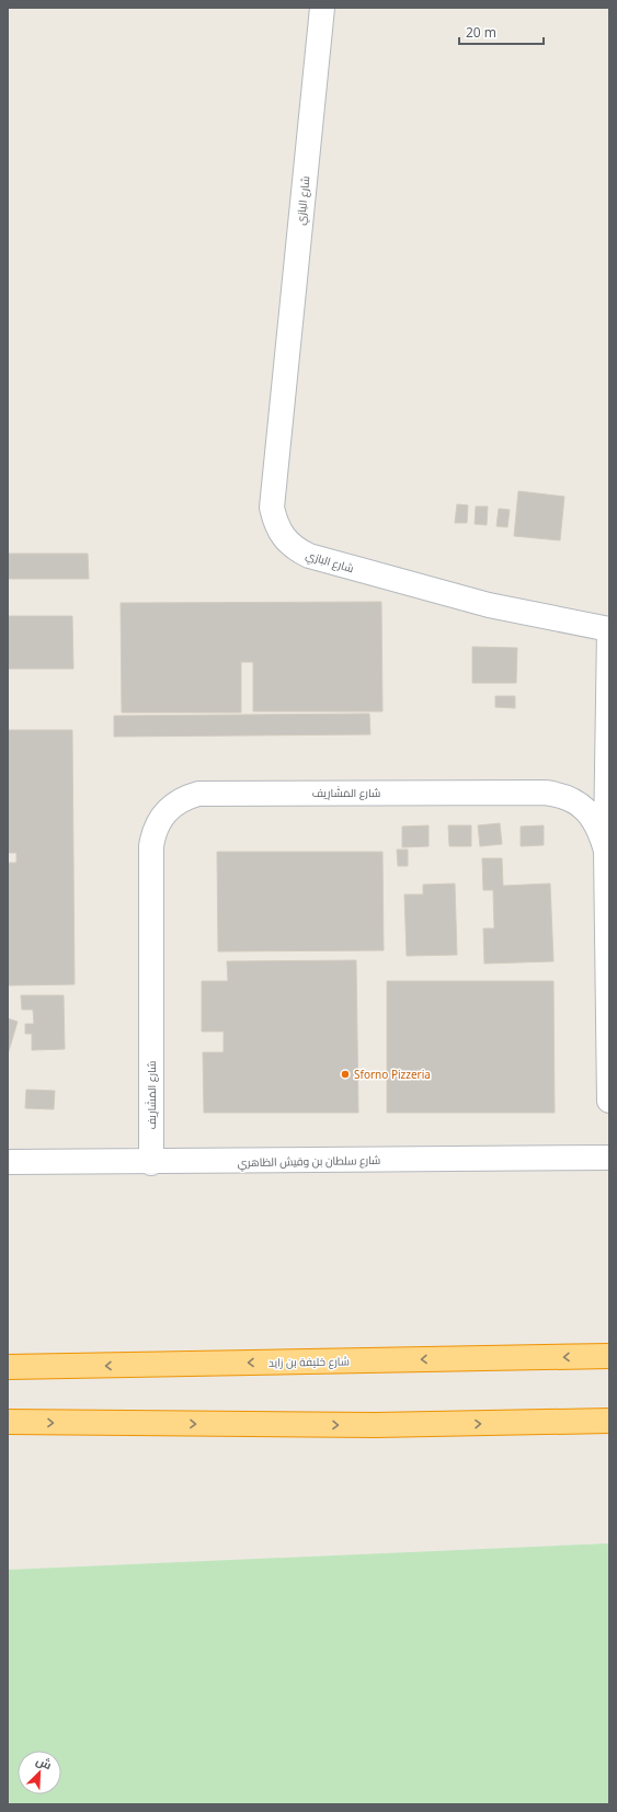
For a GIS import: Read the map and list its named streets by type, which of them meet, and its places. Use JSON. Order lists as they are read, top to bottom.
{
  "streets": {
    "highway": ["شارع خليفة بن زايد"],
    "street": ["شارع البازي", "شارع المَشَارِيف", "شارع سلطان بن وقيش الظاهري"]
  },
  "crossings": [
    ["شارع البازي", "شارع المَشَارِيف"],
    ["شارع المَشَارِيف", "شارع سلطان بن وقيش الظاهري"]
  ],
  "places": ["Sforno Pizzeria"],
  "scale_bar": "20 m",
  "north": "top right"
}
